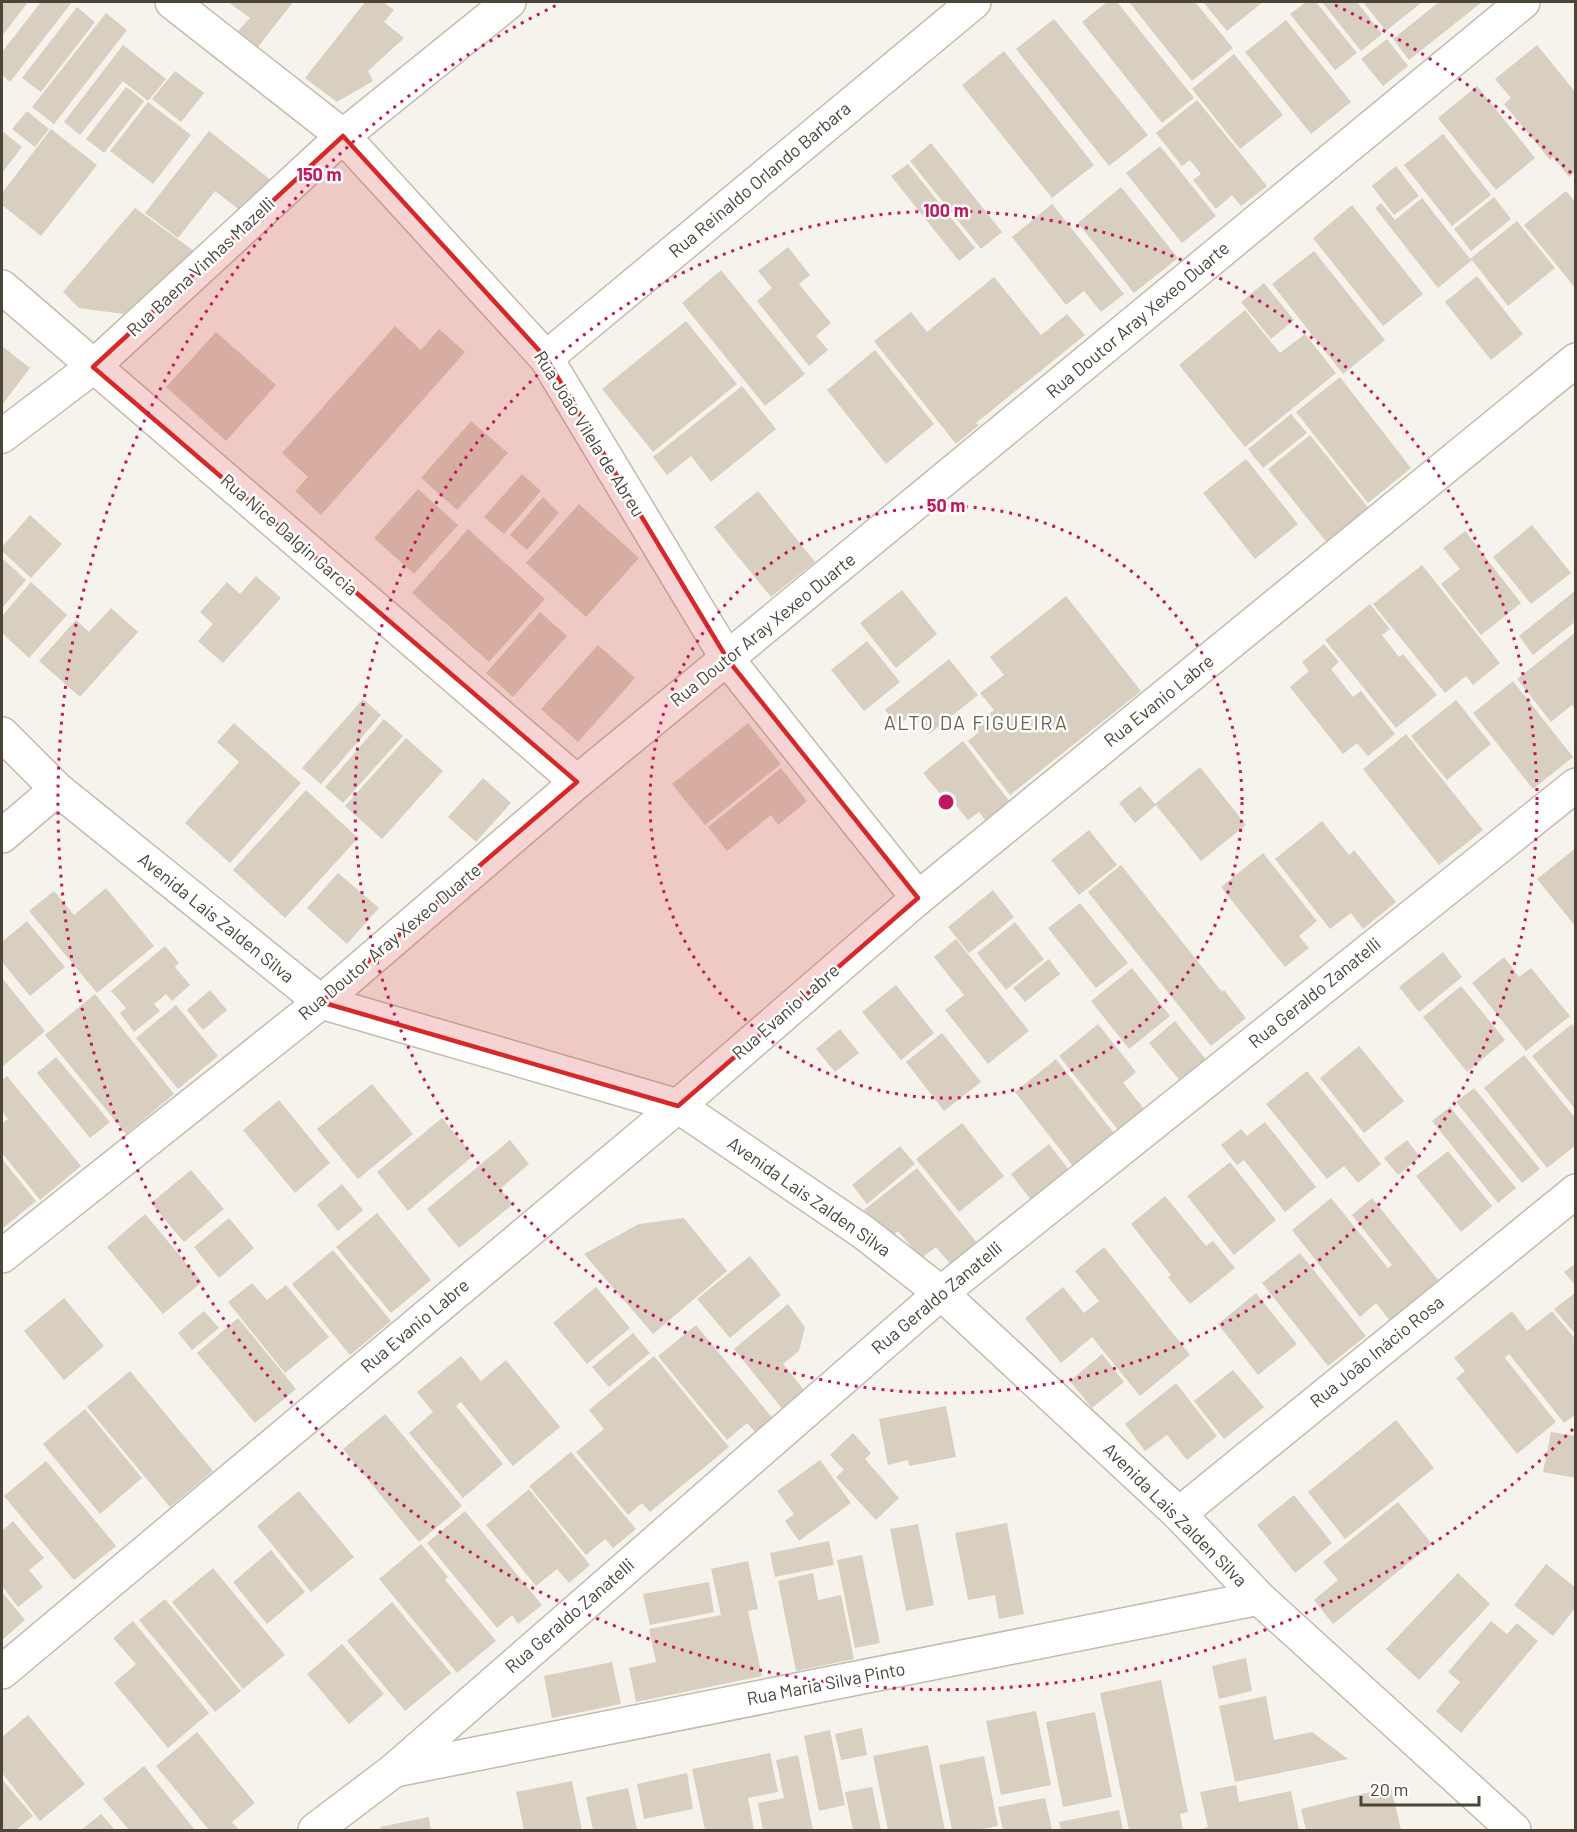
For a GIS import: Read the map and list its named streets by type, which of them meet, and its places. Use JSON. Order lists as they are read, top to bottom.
{
  "streets": {
    "street": [
      "Rua Reinaldo Orlando Barbara",
      "Rua Baena Vinhas Mazelli",
      "Rua Doutor Aray Xexeo Duarte",
      "Rua João Vilela de Abreu",
      "Rua Nice Dalgin Garcia",
      "Rua Evanio Labre",
      "Avenida Lais Zalden Silva",
      "Rua Geraldo Zanatelli",
      "Rua João Inácio Rosa",
      "Rua Maria Silva Pinto"
    ]
  },
  "crossings": [
    ["Rua Reinaldo Orlando Barbara", "Rua João Vilela de Abreu"],
    ["Rua Baena Vinhas Mazelli", "Rua João Vilela de Abreu"],
    ["Rua Baena Vinhas Mazelli", "Rua Nice Dalgin Garcia"],
    ["Rua Doutor Aray Xexeo Duarte", "Rua João Vilela de Abreu"],
    ["Rua Doutor Aray Xexeo Duarte", "Rua Nice Dalgin Garcia"],
    ["Rua Doutor Aray Xexeo Duarte", "Avenida Lais Zalden Silva"],
    ["Rua João Vilela de Abreu", "Rua Evanio Labre"],
    ["Rua Evanio Labre", "Avenida Lais Zalden Silva"],
    ["Avenida Lais Zalden Silva", "Rua Geraldo Zanatelli"],
    ["Avenida Lais Zalden Silva", "Rua João Inácio Rosa"],
    ["Avenida Lais Zalden Silva", "Rua Maria Silva Pinto"],
    ["Rua Geraldo Zanatelli", "Rua Maria Silva Pinto"]
  ],
  "districts": ["ALTO DA FIGUEIRA"],
  "scale_bar": "20 m",
  "rings": ["150 m", "100 m", "50 m"]
}
